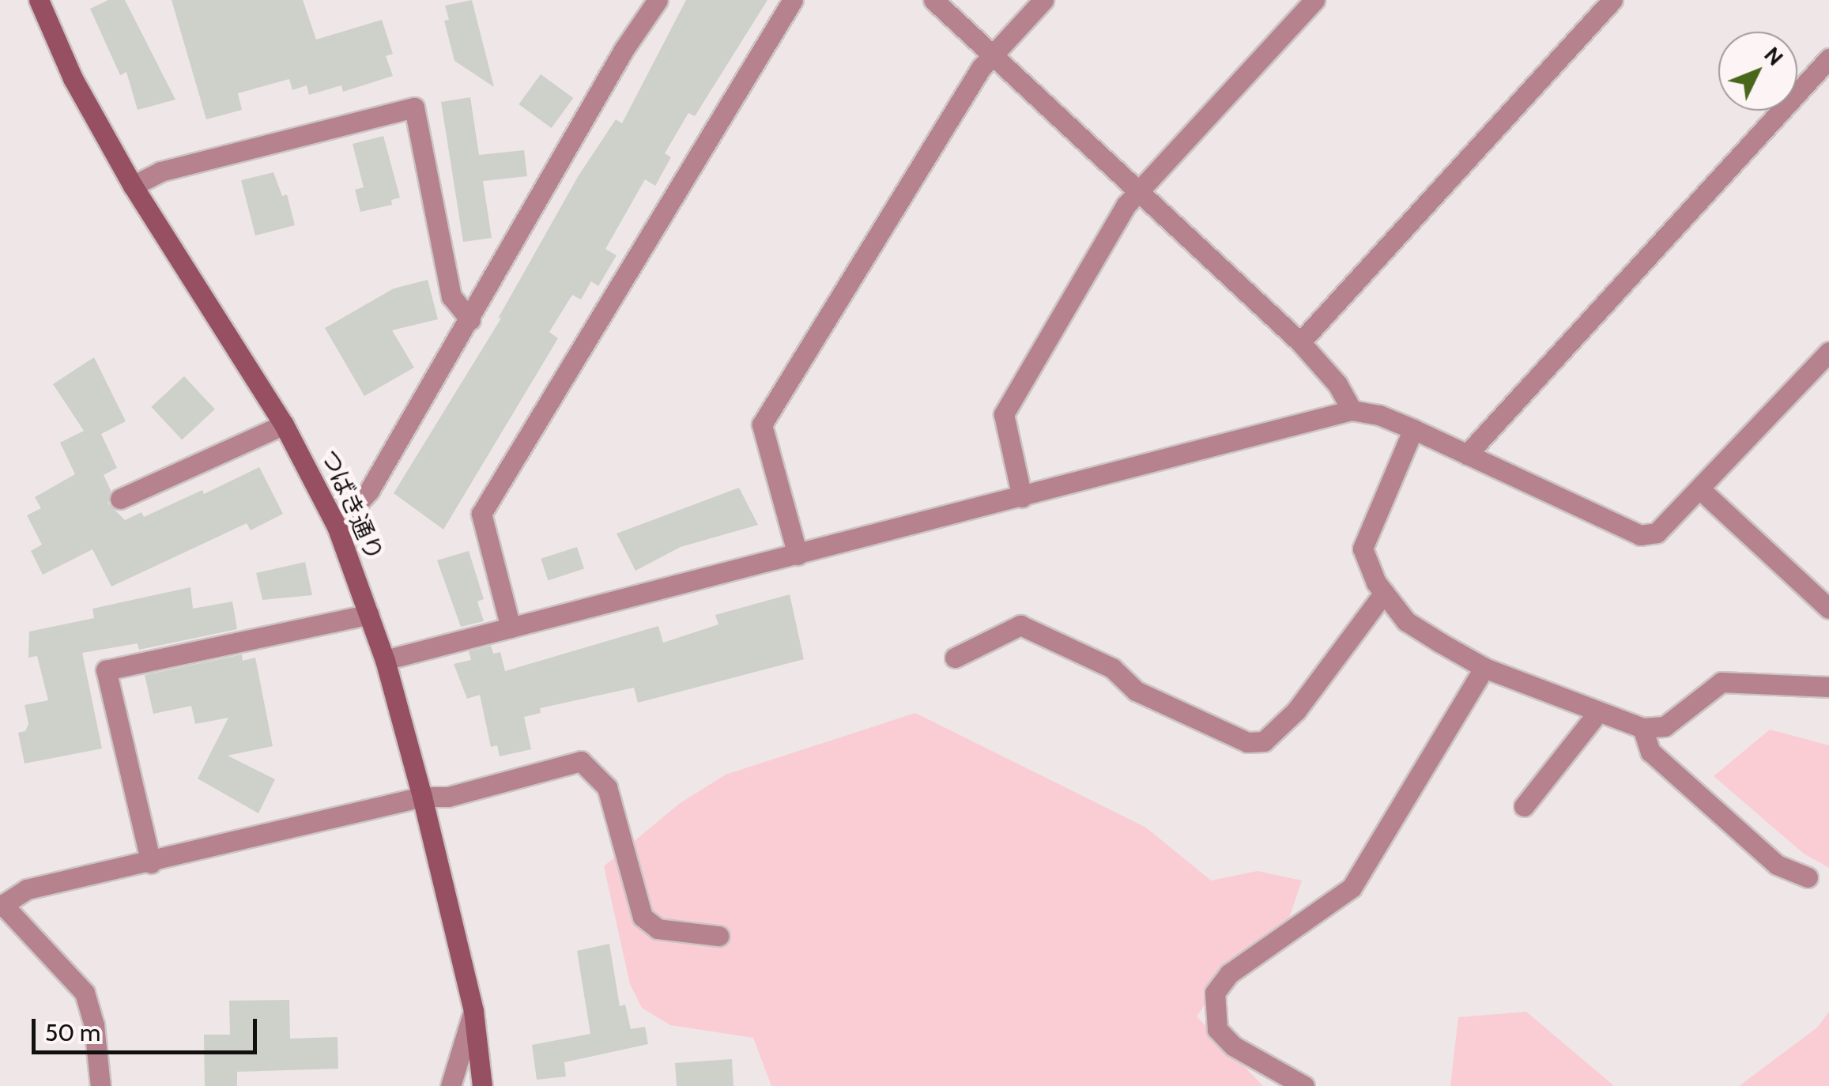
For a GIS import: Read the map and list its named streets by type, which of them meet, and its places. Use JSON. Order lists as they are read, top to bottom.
{
  "streets": {
    "main road": ["つばき通り"]
  },
  "scale_bar": "50 m",
  "north": "top right"
}
